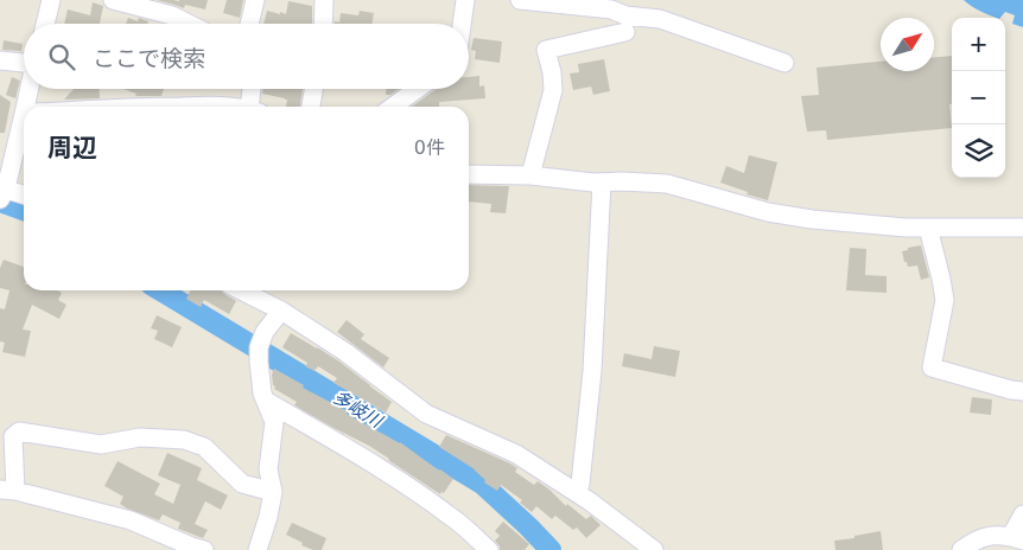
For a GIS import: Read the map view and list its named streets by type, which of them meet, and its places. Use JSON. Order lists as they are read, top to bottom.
{
  "water": ["多岐川"],
  "north": "top right",
  "page": {
    "map_buttons": ["+", "−"],
    "search": "ここで検索",
    "heading": ["周辺", "0件"]
  }
}
